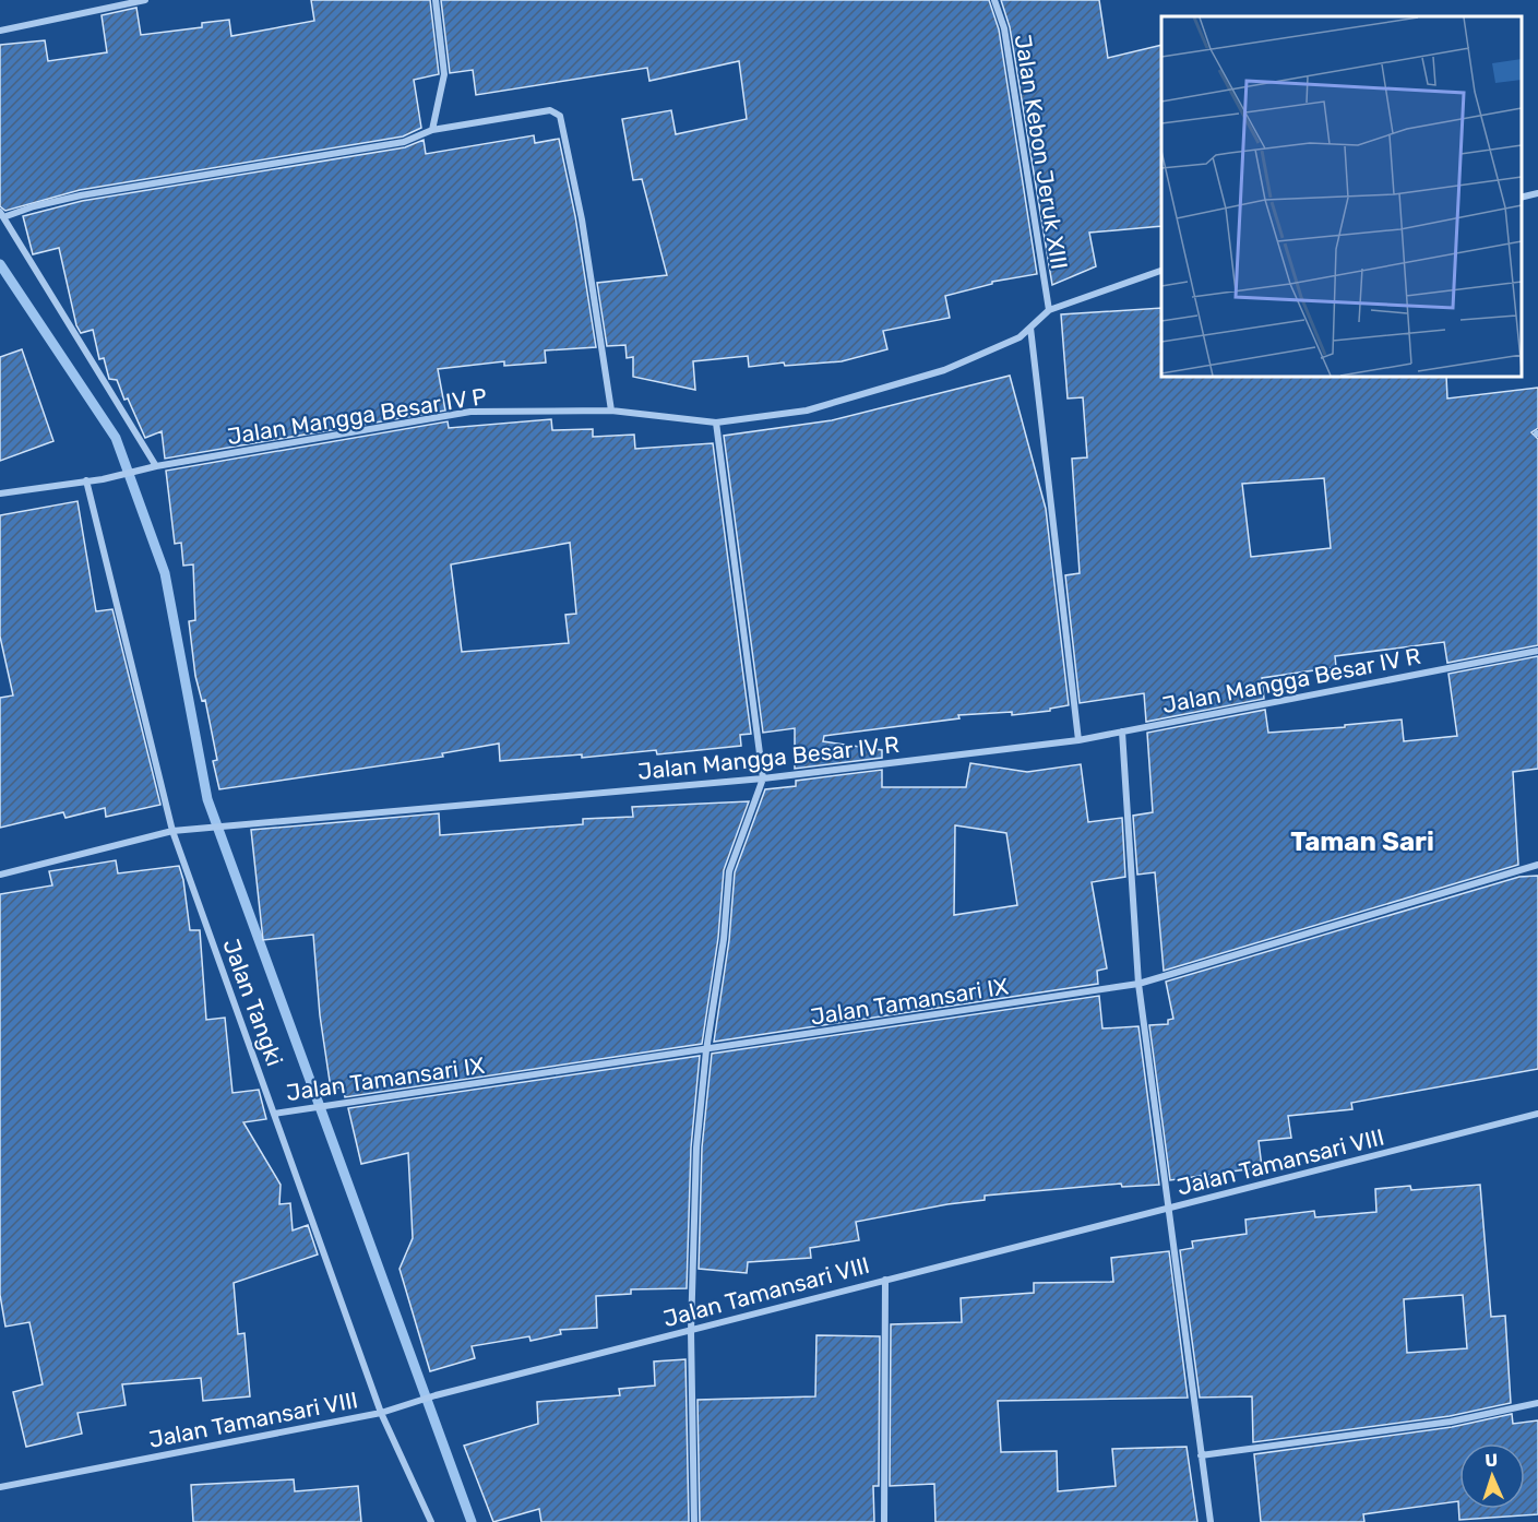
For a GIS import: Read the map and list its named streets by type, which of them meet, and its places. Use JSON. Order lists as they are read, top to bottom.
{
  "streets": {
    "street": [
      "Jalan Kebon Jeruk XIII",
      "Jalan Mangga Besar IV P",
      "Jalan Mangga Besar IV R",
      "Jalan Tamansari IX",
      "Jalan Tangki",
      "Jalan Tamansari VIII"
    ]
  },
  "crossings": [
    ["Jalan Kebon Jeruk XIII", "Jalan Mangga Besar IV P"],
    ["Jalan Mangga Besar IV P", "Jalan Tangki"],
    ["Jalan Mangga Besar IV R", "Jalan Tangki"],
    ["Jalan Tamansari IX", "Jalan Tangki"],
    ["Jalan Tangki", "Jalan Tamansari VIII"]
  ],
  "districts": ["Taman Sari"],
  "north": "top"
}
